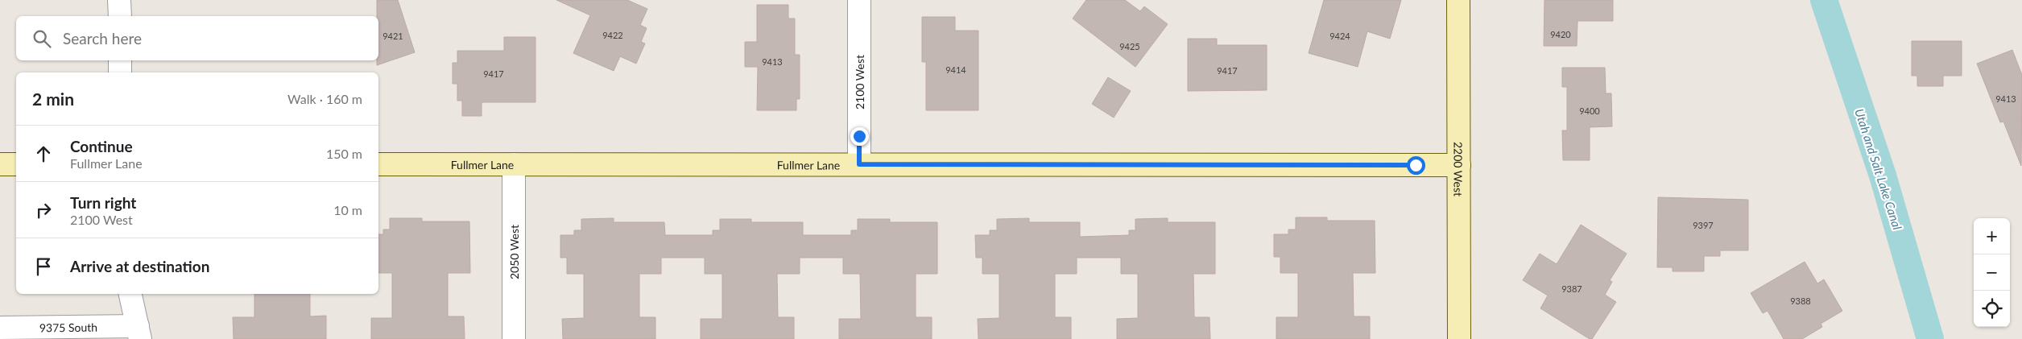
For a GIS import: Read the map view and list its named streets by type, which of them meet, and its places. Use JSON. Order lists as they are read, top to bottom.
{
  "streets": {
    "street": [
      "2100 West",
      "Fullmer Lane",
      "2200 West",
      "2050 West",
      "9375 South"
    ]
  },
  "crossings": [
    ["2100 West", "Fullmer Lane"],
    ["Fullmer Lane", "2200 West"],
    ["Fullmer Lane", "2050 West"]
  ],
  "water": ["Utah and Salt Lake Canal"],
  "house_numbers": [
    "9420",
    "9422",
    "9421",
    "9424",
    "9425",
    "9413",
    "9414",
    "9417",
    "9417",
    "9413",
    "9400",
    "9397",
    "9387",
    "9388"
  ],
  "page": {
    "search": "Search here",
    "heading": ["2 min", "Walk · 160 m"],
    "list": [
      ["Continue", "Fullmer Lane", "150 m"],
      ["Turn right", "2100 West", "10 m"],
      "Arrive at destination"
    ],
    "map_buttons": ["+", "−"]
  }
}
